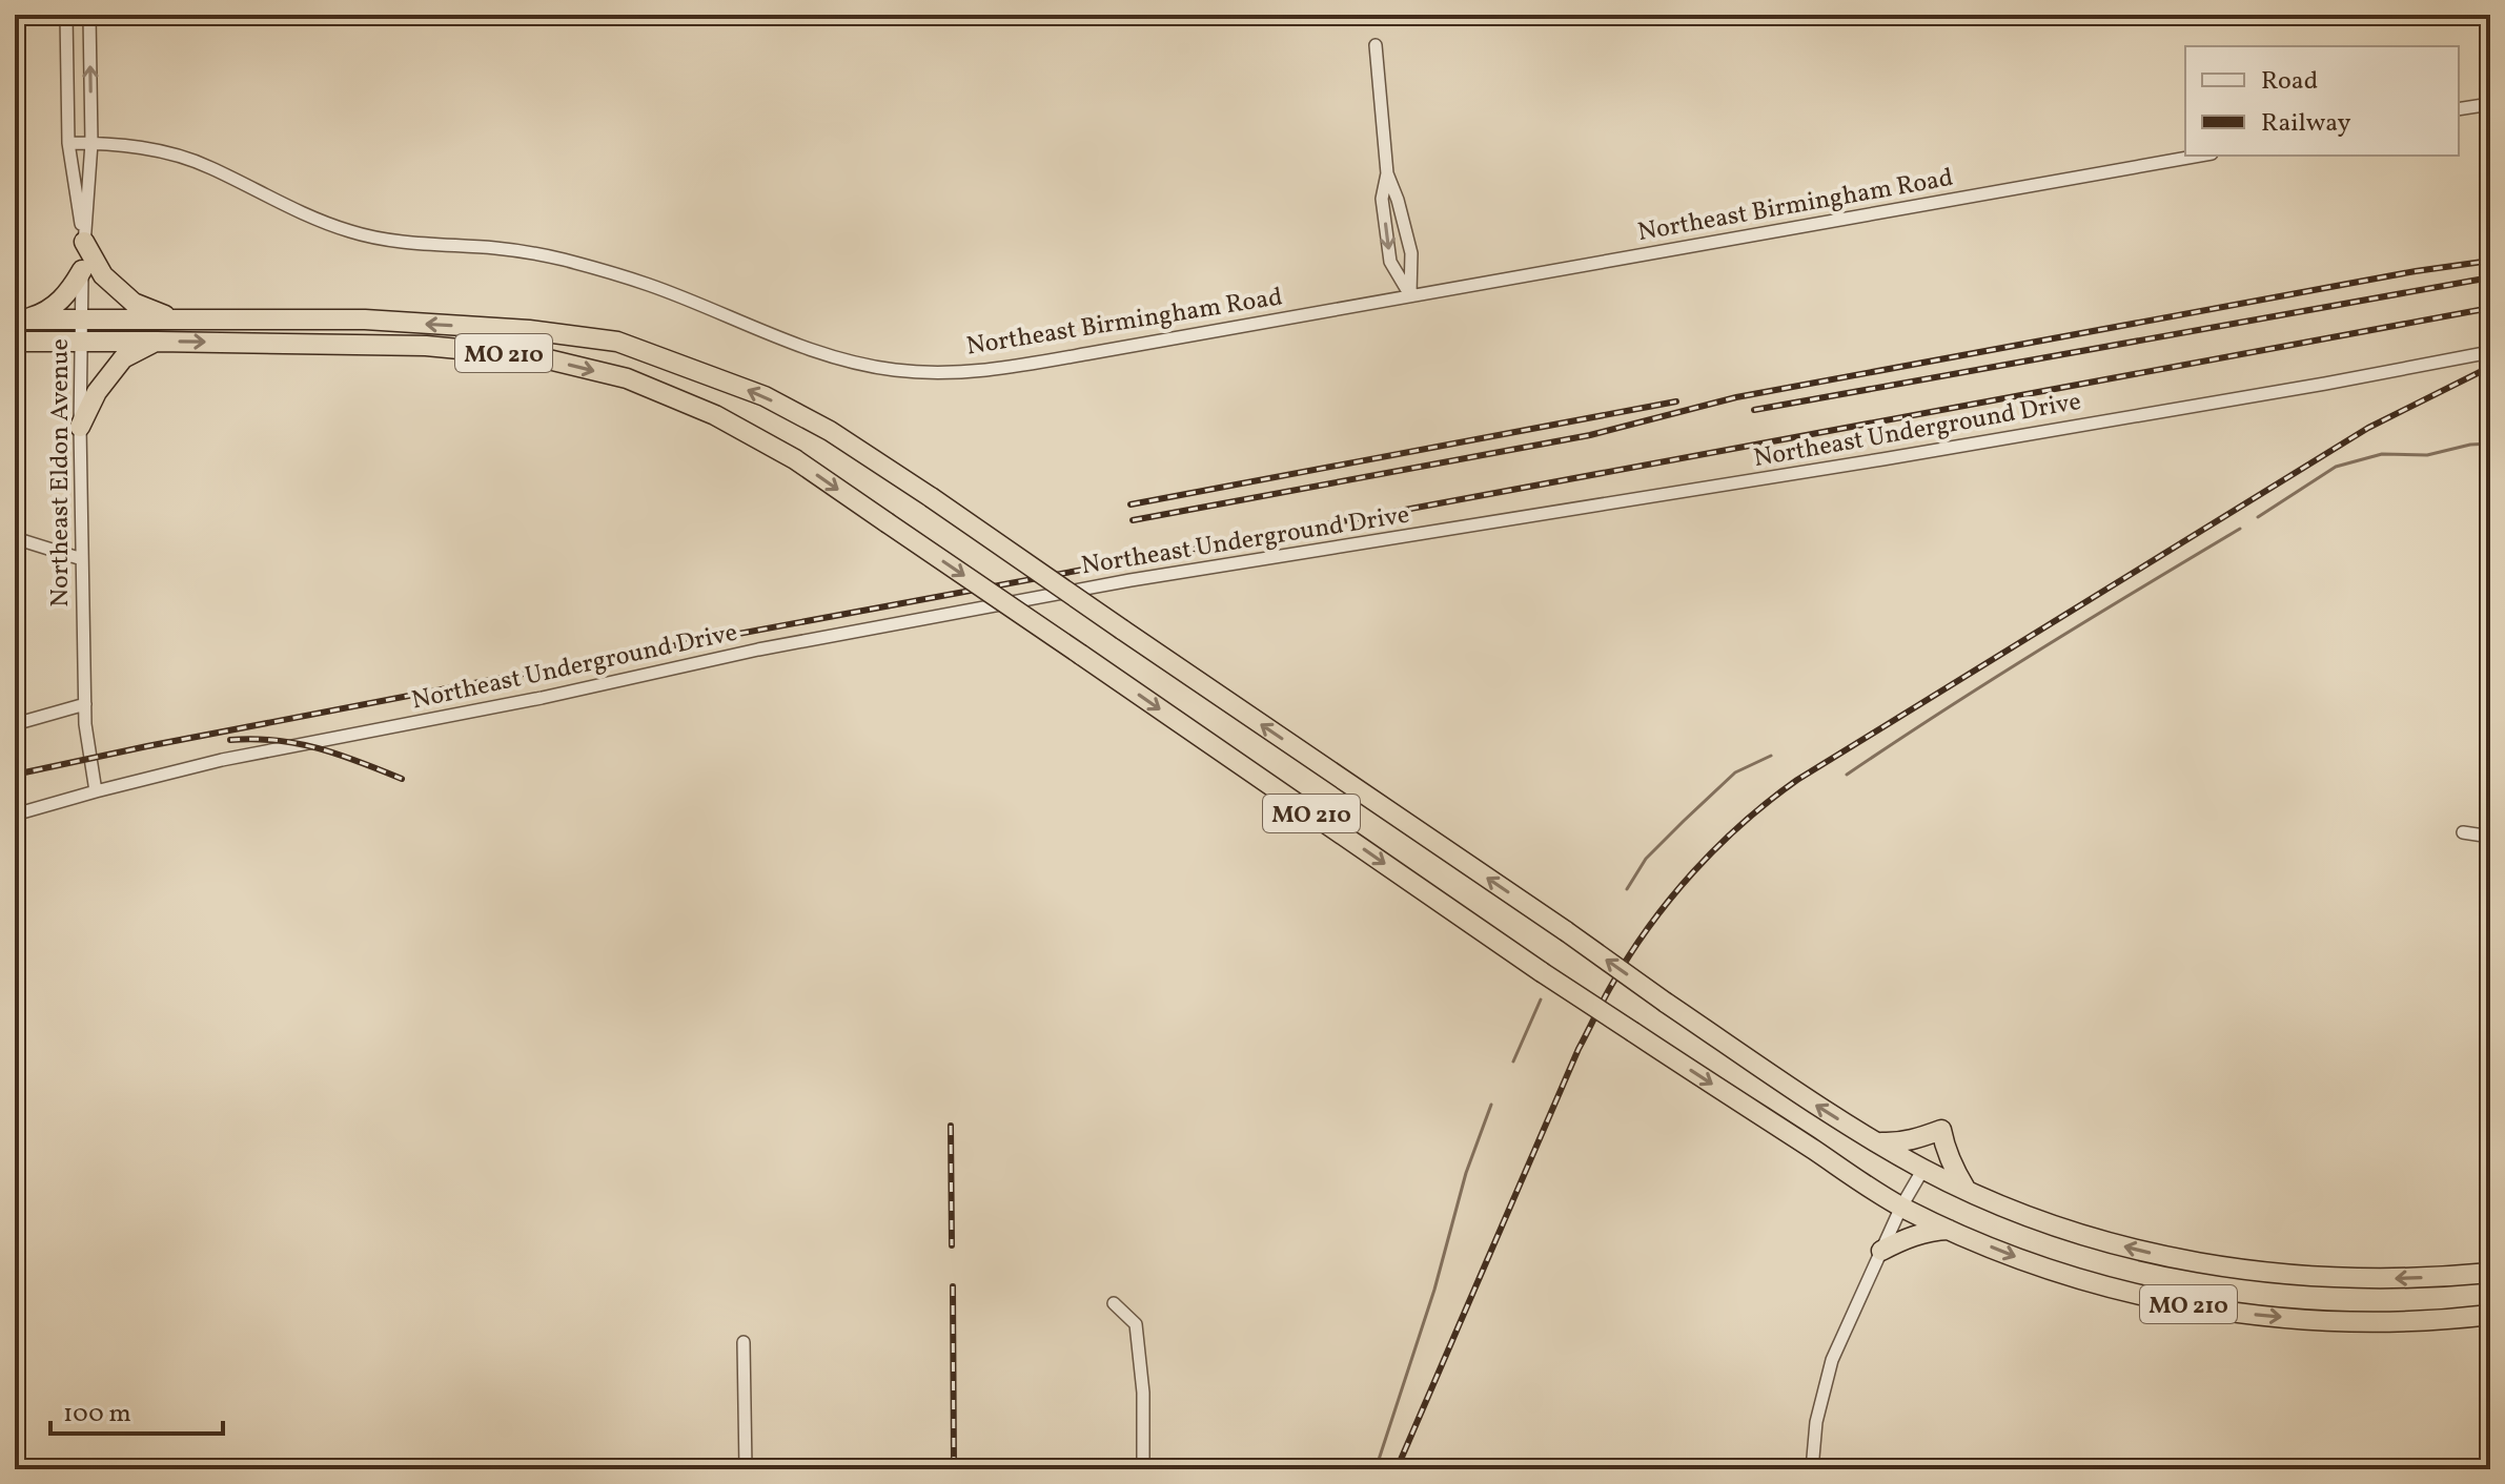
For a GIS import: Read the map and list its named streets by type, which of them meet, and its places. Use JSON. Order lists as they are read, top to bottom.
{
  "streets": {
    "highway": ["MO 210"],
    "street": ["Northeast Birmingham Road", "Northeast Underground Drive", "Northeast Eldon Avenue"]
  },
  "crossings": [
    ["Northeast Birmingham Road", "Northeast Eldon Avenue"],
    ["MO 210", "Northeast Eldon Avenue"],
    ["Northeast Underground Drive", "Northeast Eldon Avenue"]
  ],
  "legend": ["Road", "Railway"],
  "scale_bar": "100 m"
}
